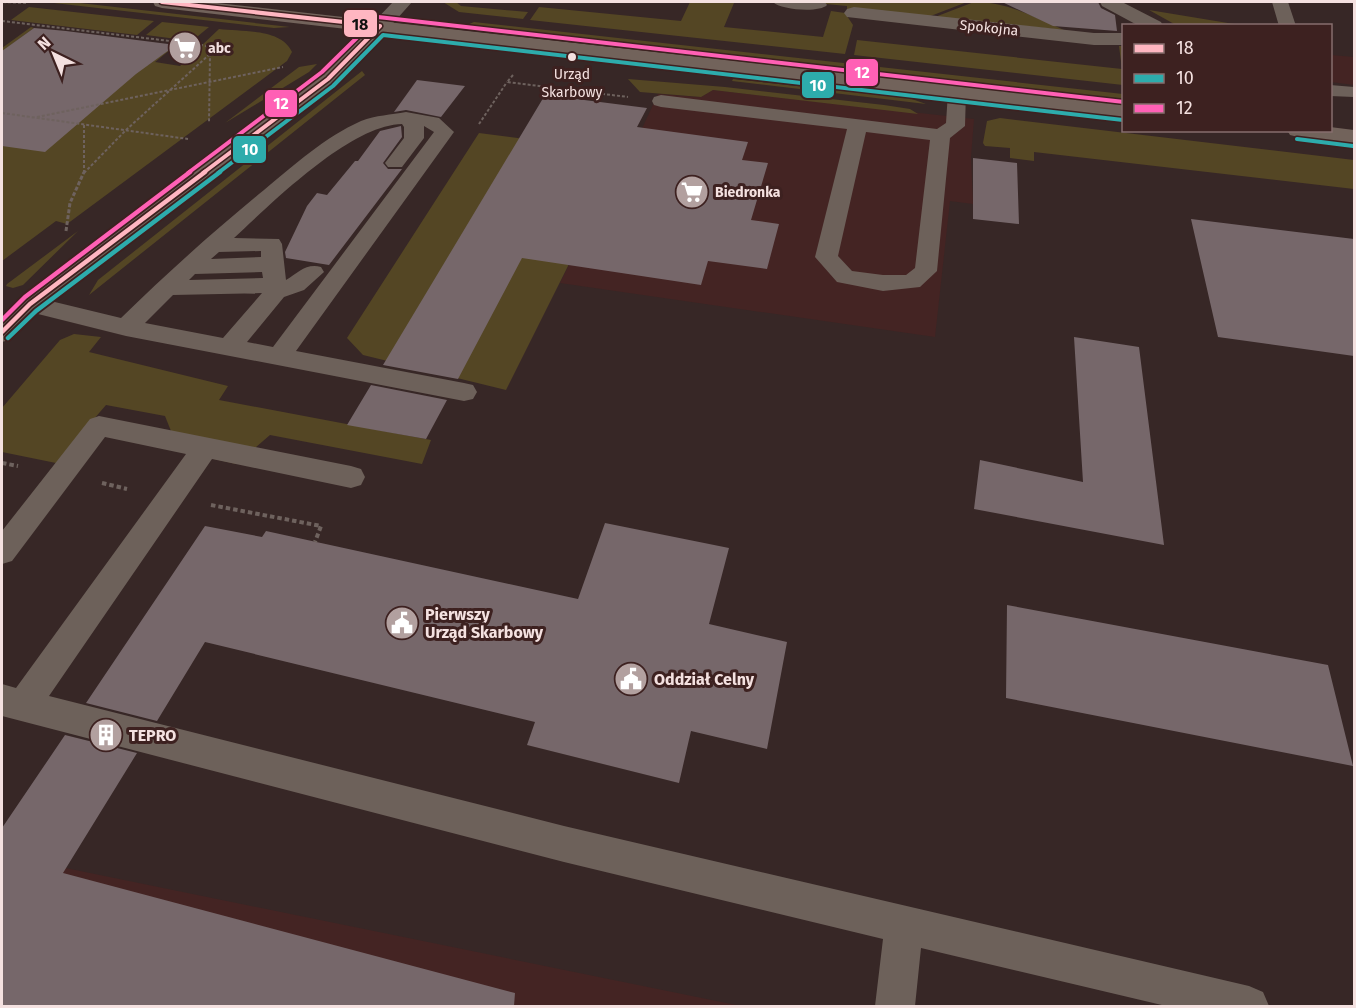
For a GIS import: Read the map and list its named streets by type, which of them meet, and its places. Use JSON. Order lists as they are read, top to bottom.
{
  "streets": {
    "street": ["Spokojna"]
  },
  "places": {
    "supermarket": ["abc", "Biedronka"],
    "other": ["Urząd Skarbowy"],
    "public building": ["Pierwszy Urząd Skarbowy", "Oddział Celny"],
    "building": ["TEPRO"]
  },
  "lines": ["transit line 18", "transit line 12", "transit line 10"],
  "legend": ["18", "10", "12"],
  "north": "top left"
}
